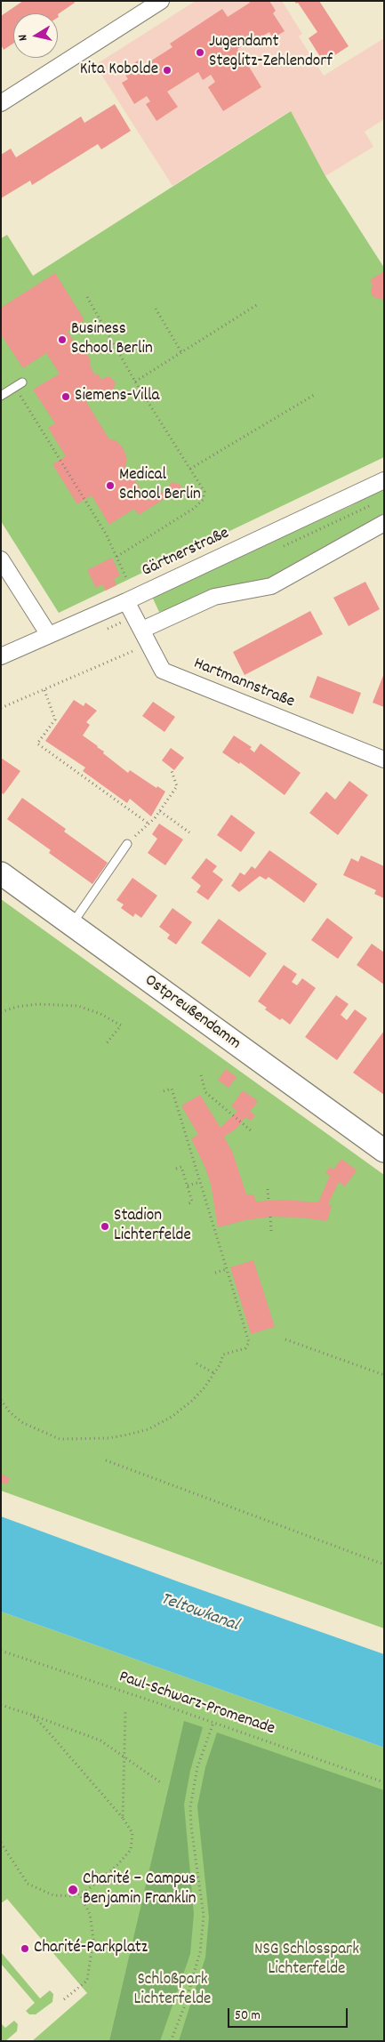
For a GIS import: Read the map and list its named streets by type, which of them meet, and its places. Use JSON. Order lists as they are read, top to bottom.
{
  "streets": {
    "street": ["Gärtnerstraße", "Hartmannstraße", "Ostpreußendamm"],
    "path": ["Paul-Schwarz-Promenade"]
  },
  "crossings": [
    ["Gärtnerstraße", "Hartmannstraße"]
  ],
  "water": ["Teltowkanal"],
  "parks": ["NSG Schlosspark Lichterfelde", "Schloßpark Lichterfelde"],
  "places": [
    "Jugendamt Steglitz-Zehlendorf",
    "Kita Kobolde",
    "Business School Berlin",
    "Siemens-Villa",
    "Medical School Berlin",
    "Stadion Lichterfelde",
    "Charité – Campus Benjamin Franklin",
    "Charité-Parkplatz"
  ],
  "scale_bar": "50 m",
  "north": "left"
}
